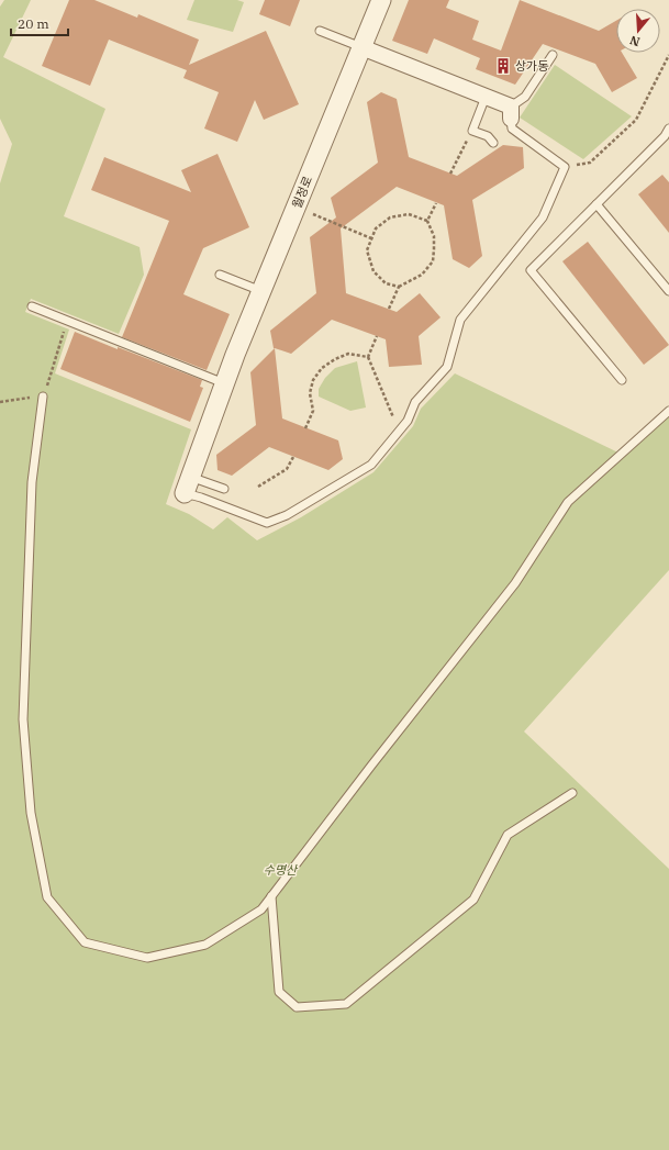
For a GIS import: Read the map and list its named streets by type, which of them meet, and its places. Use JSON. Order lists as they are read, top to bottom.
{
  "streets": {
    "street": ["월정로"]
  },
  "parks": ["수명산"],
  "places": {
    "building": ["상가동"]
  },
  "scale_bar": "20 m",
  "north": "bottom"
}
